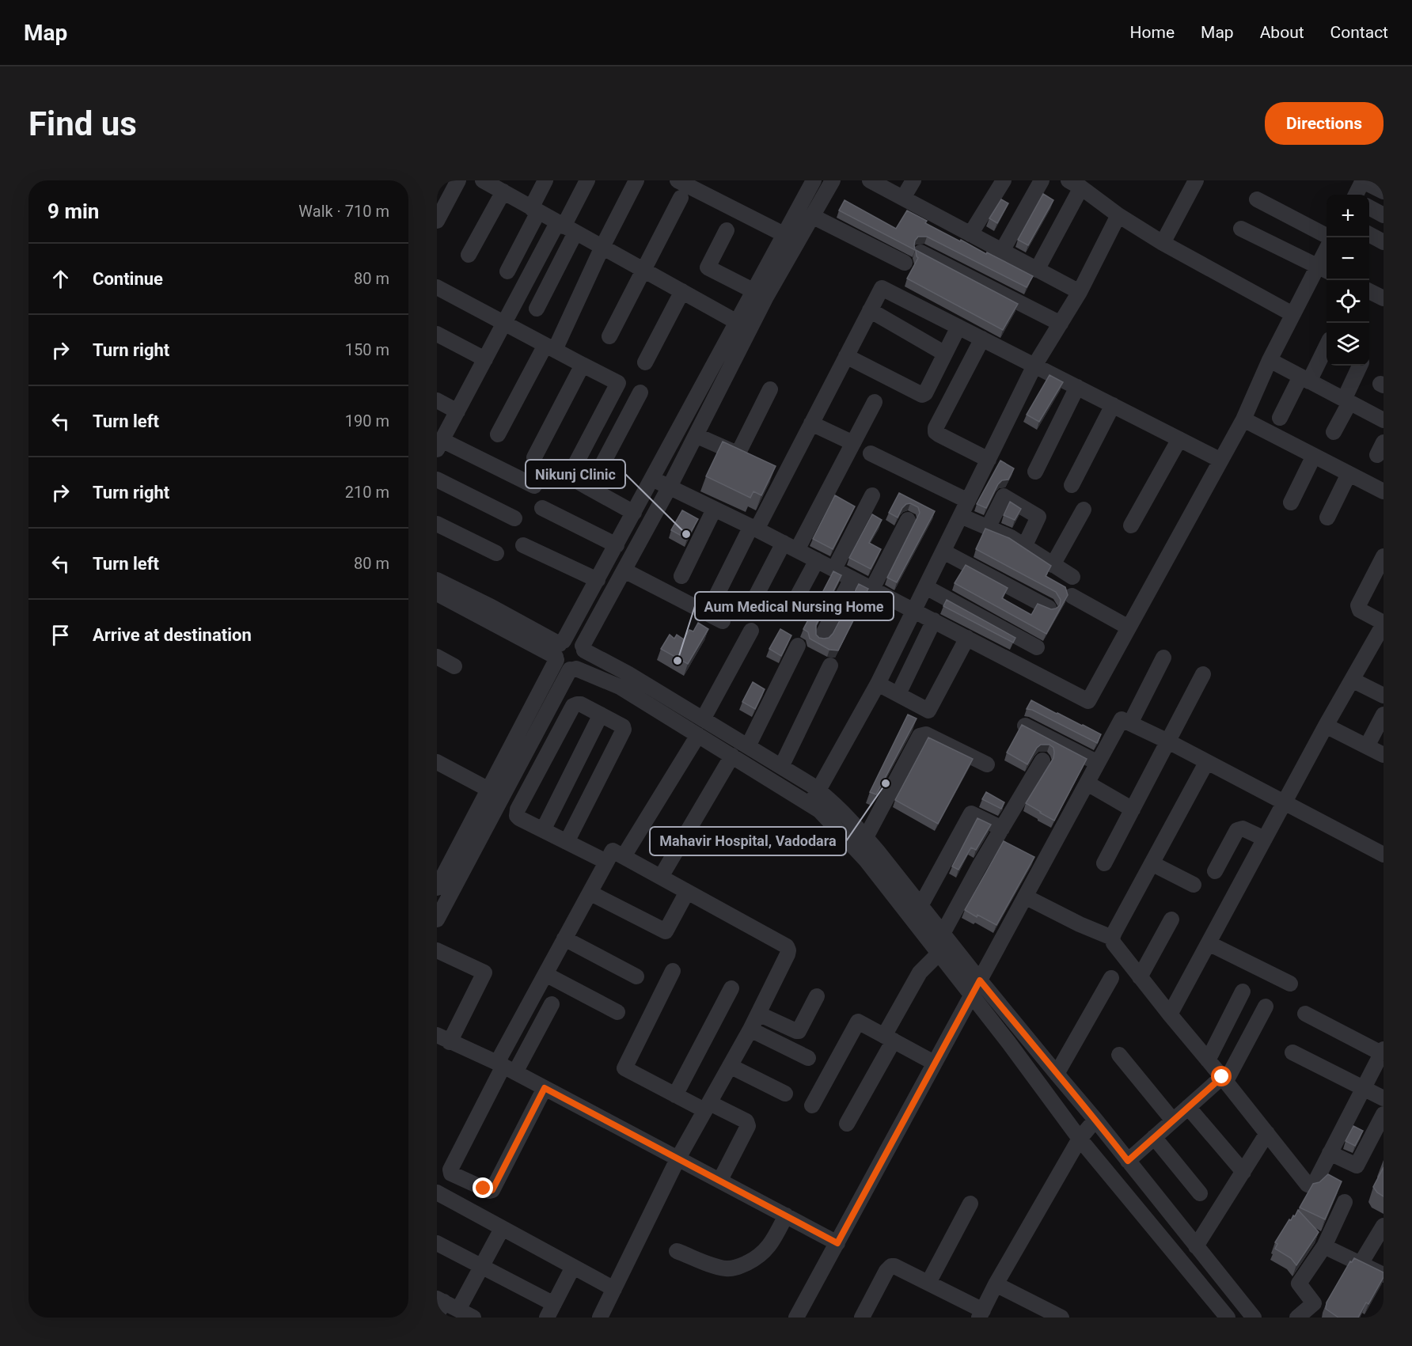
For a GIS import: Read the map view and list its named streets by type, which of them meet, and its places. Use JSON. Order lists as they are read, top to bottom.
{
  "places": ["Nikunj Clinic", "Aum Medical Nursing Home", "Mahavir Hospital, Vadodara"],
  "page": {
    "header": "Map",
    "nav": [
      "Home",
      "Map",
      "About",
      "Contact"
    ],
    "buttons": "Directions",
    "title": "Find us",
    "heading": ["9 min", "Walk · 710 m"],
    "map_buttons": ["+", "−"],
    "list": [
      ["Continue", "80 m"],
      ["Turn right", "150 m"],
      ["Turn left", "190 m"],
      ["Turn right", "210 m"],
      ["Turn left", "80 m"],
      "Arrive at destination"
    ]
  }
}
